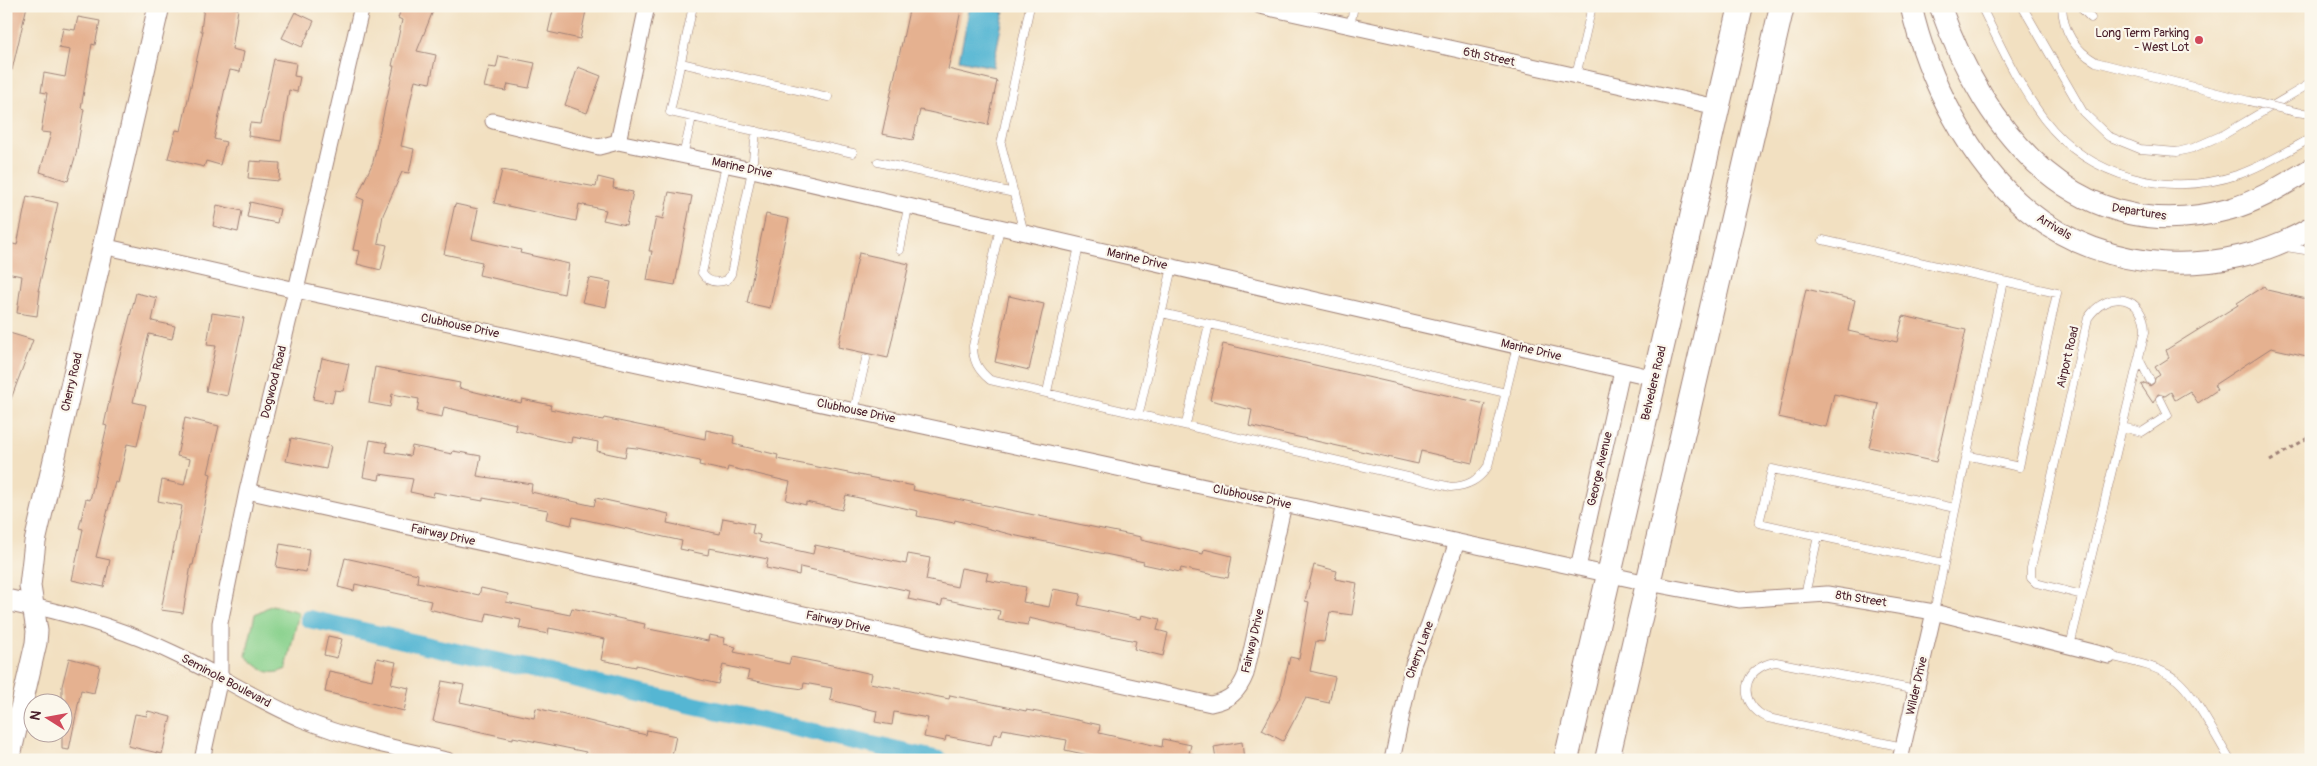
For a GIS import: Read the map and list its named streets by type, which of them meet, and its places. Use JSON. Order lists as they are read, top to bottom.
{
  "streets": {
    "main road": ["Belvedere Road"],
    "street": [
      "6th Street",
      "Marine Drive",
      "Departures",
      "Arrivals",
      "Clubhouse Drive",
      "Cherry Road",
      "Dogwood Road",
      "George Avenue",
      "Fairway Drive",
      "8th Street",
      "Cherry Lane",
      "Seminole Boulevard",
      "Wilder Drive"
    ],
    "lane": ["Airport Road"]
  },
  "crossings": [
    ["6th Street", "Belvedere Road"],
    ["Marine Drive", "Belvedere Road"],
    ["Marine Drive", "George Avenue"],
    ["Clubhouse Drive", "Cherry Road"],
    ["Clubhouse Drive", "Dogwood Road"],
    ["Clubhouse Drive", "Belvedere Road"],
    ["Clubhouse Drive", "George Avenue"],
    ["Clubhouse Drive", "Fairway Drive"],
    ["Clubhouse Drive", "8th Street"],
    ["Clubhouse Drive", "Cherry Lane"],
    ["Airport Road", "8th Street"],
    ["Cherry Road", "Seminole Boulevard"],
    ["Dogwood Road", "Fairway Drive"],
    ["Dogwood Road", "Seminole Boulevard"],
    ["Belvedere Road", "8th Street"],
    ["8th Street", "Wilder Drive"]
  ],
  "places": ["Long Term Parking - West Lot"],
  "north": "left"
}
